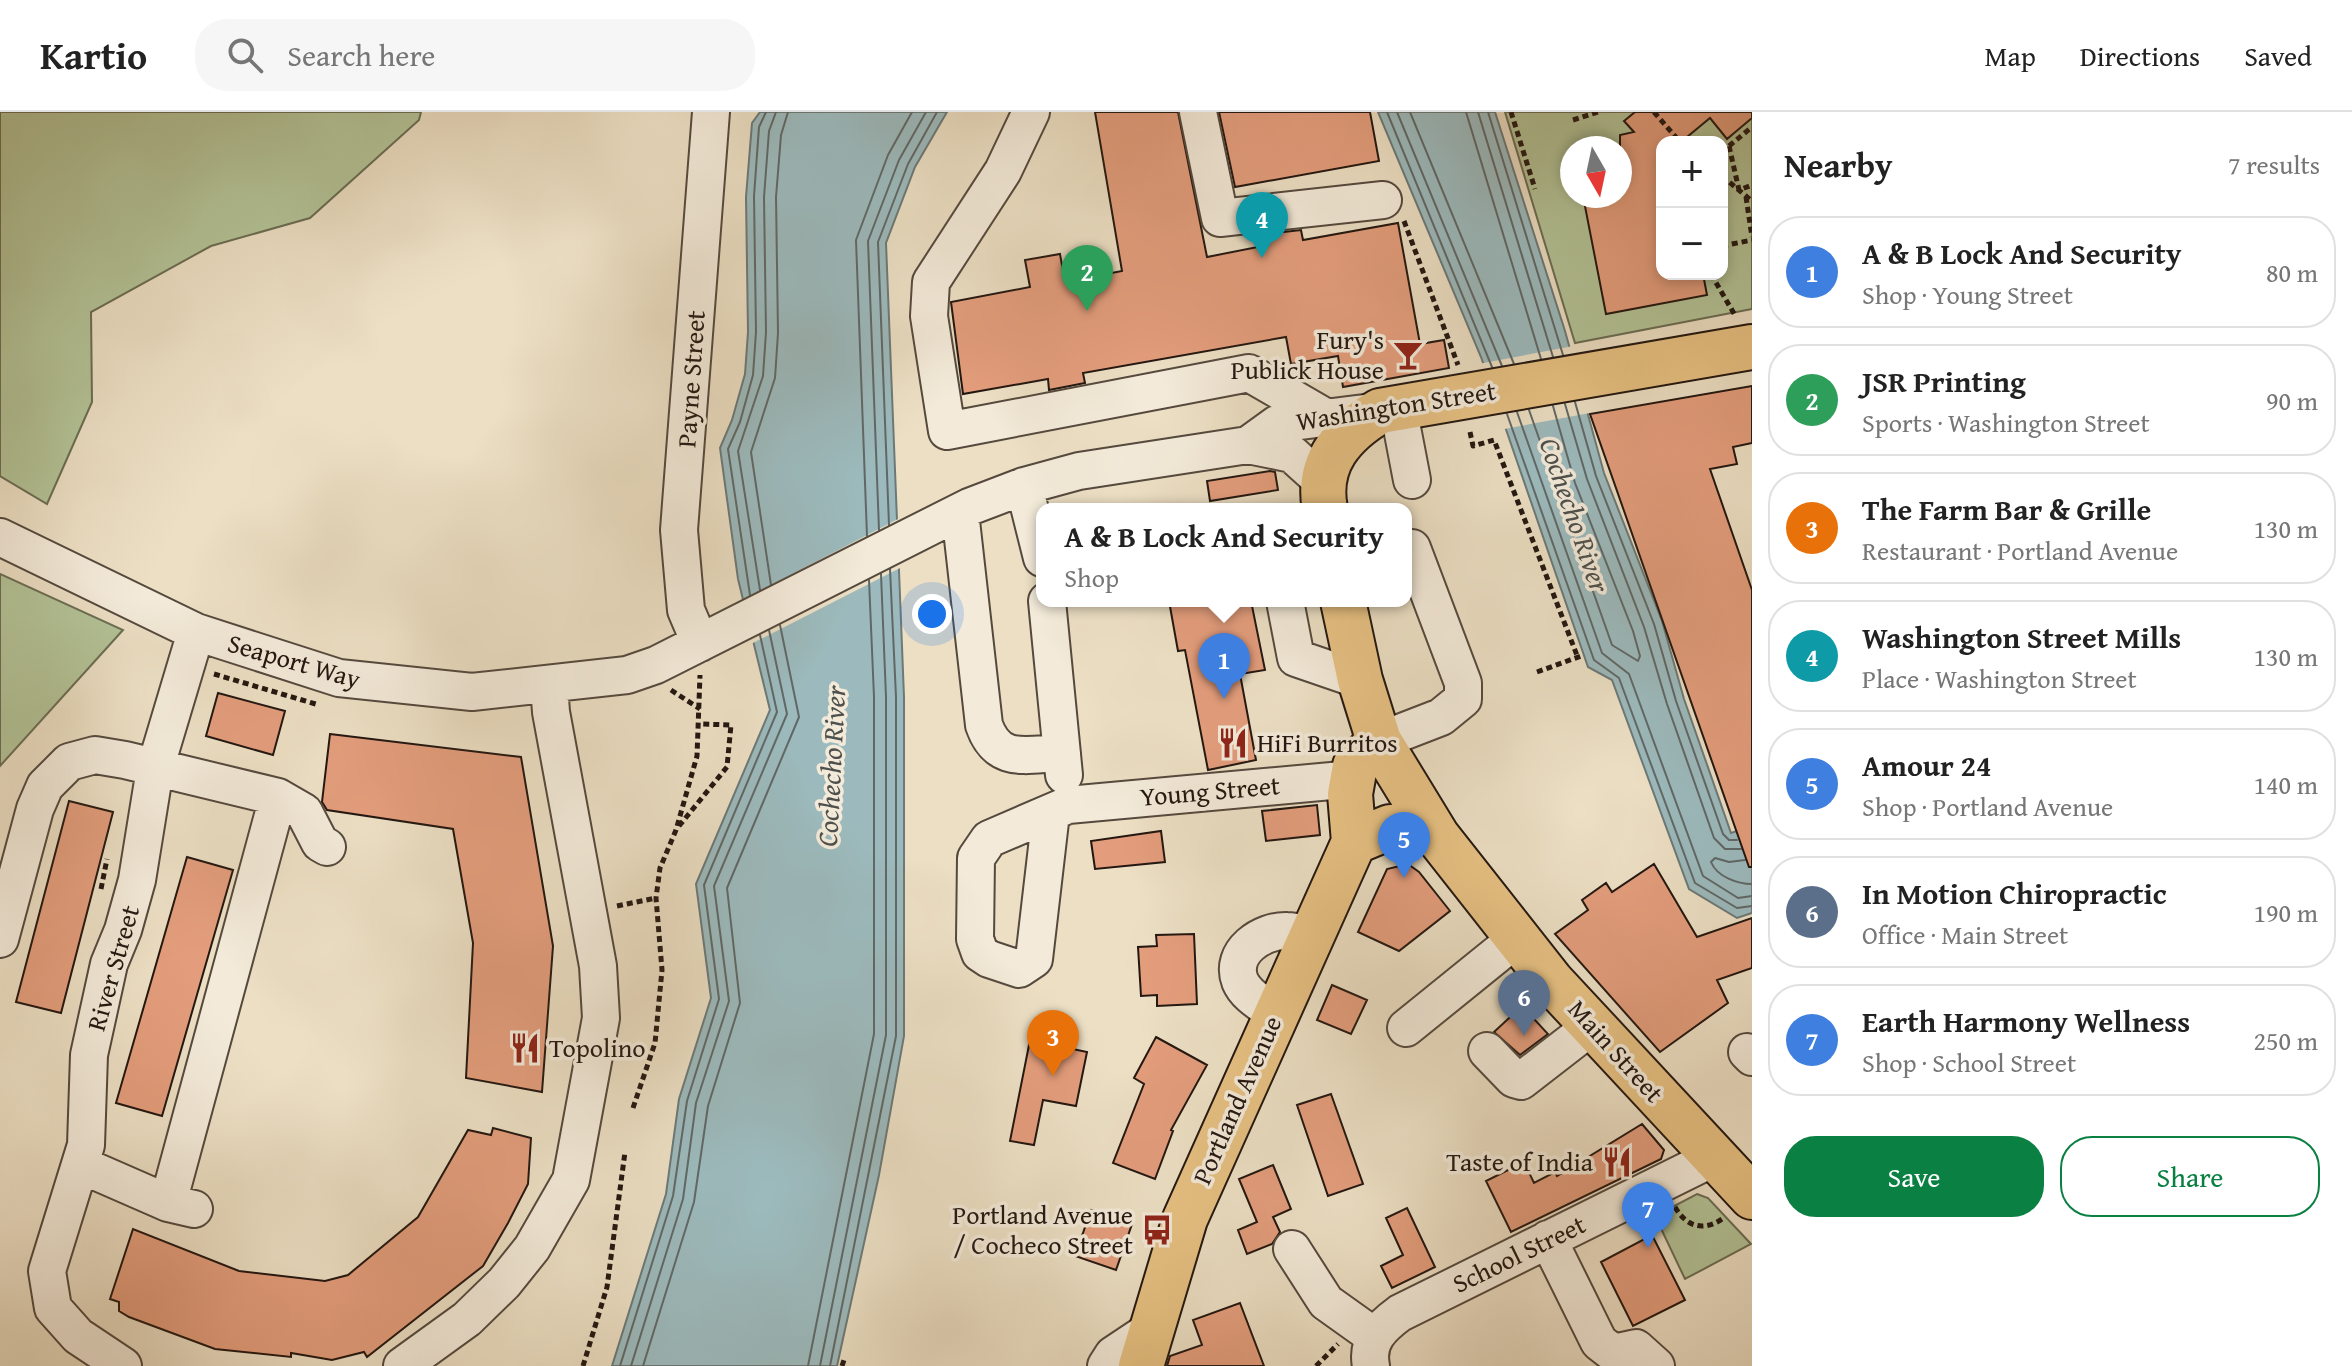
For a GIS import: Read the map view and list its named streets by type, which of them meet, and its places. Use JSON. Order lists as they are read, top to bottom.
{
  "streets": {
    "main road": ["Washington Street", "Main Street", "Portland Avenue"],
    "street": [
      "Payne Street",
      "Seaport Way",
      "Young Street",
      "River Street",
      "School Street"
    ]
  },
  "crossings": [
    ["Payne Street", "Washington Street"],
    ["Payne Street", "Seaport Way"],
    ["Washington Street", "Seaport Way"],
    ["Seaport Way", "River Street"],
    ["Young Street", "Portland Avenue"],
    ["Main Street", "School Street"]
  ],
  "water": ["Cochecho River"],
  "places": {
    "bar": ["Fury's Publick House"],
    "restaurant": ["HiFi Burritos", "Topolino", "Taste of India"],
    "bus stop": ["Portland Avenue / Cocheco Street"]
  },
  "north": "bottom",
  "page": {
    "header": "Kartio",
    "search": "Search here",
    "nav": ["Map", "Directions", "Saved"],
    "heading": ["Nearby", "7 results"],
    "map_buttons": ["+", "−"],
    "pins": [
      "4",
      "2",
      "1",
      "5",
      "6",
      "3",
      "7"
    ],
    "list": [
      {
        "mark": "1",
        "name": "A & B Lock And Security",
        "note": "Shop · Young Street",
        "value": "80 m"
      },
      {
        "mark": "2",
        "name": "JSR Printing",
        "note": "Sports · Washington Street",
        "value": "90 m"
      },
      {
        "mark": "3",
        "name": "The Farm Bar & Grille",
        "note": "Restaurant · Portland Avenue",
        "value": "130 m"
      },
      {
        "mark": "4",
        "name": "Washington Street Mills",
        "note": "Place · Washington Street",
        "value": "130 m"
      },
      {
        "mark": "5",
        "name": "Amour 24",
        "note": "Shop · Portland Avenue",
        "value": "140 m"
      },
      {
        "mark": "6",
        "name": "In Motion Chiropractic",
        "note": "Office · Main Street",
        "value": "190 m"
      },
      {
        "mark": "7",
        "name": "Earth Harmony Wellness",
        "note": "Shop · School Street",
        "value": "250 m"
      }
    ],
    "popup": ["A & B Lock And Security", "Shop"],
    "buttons": ["Save", "Share"]
  }
}
